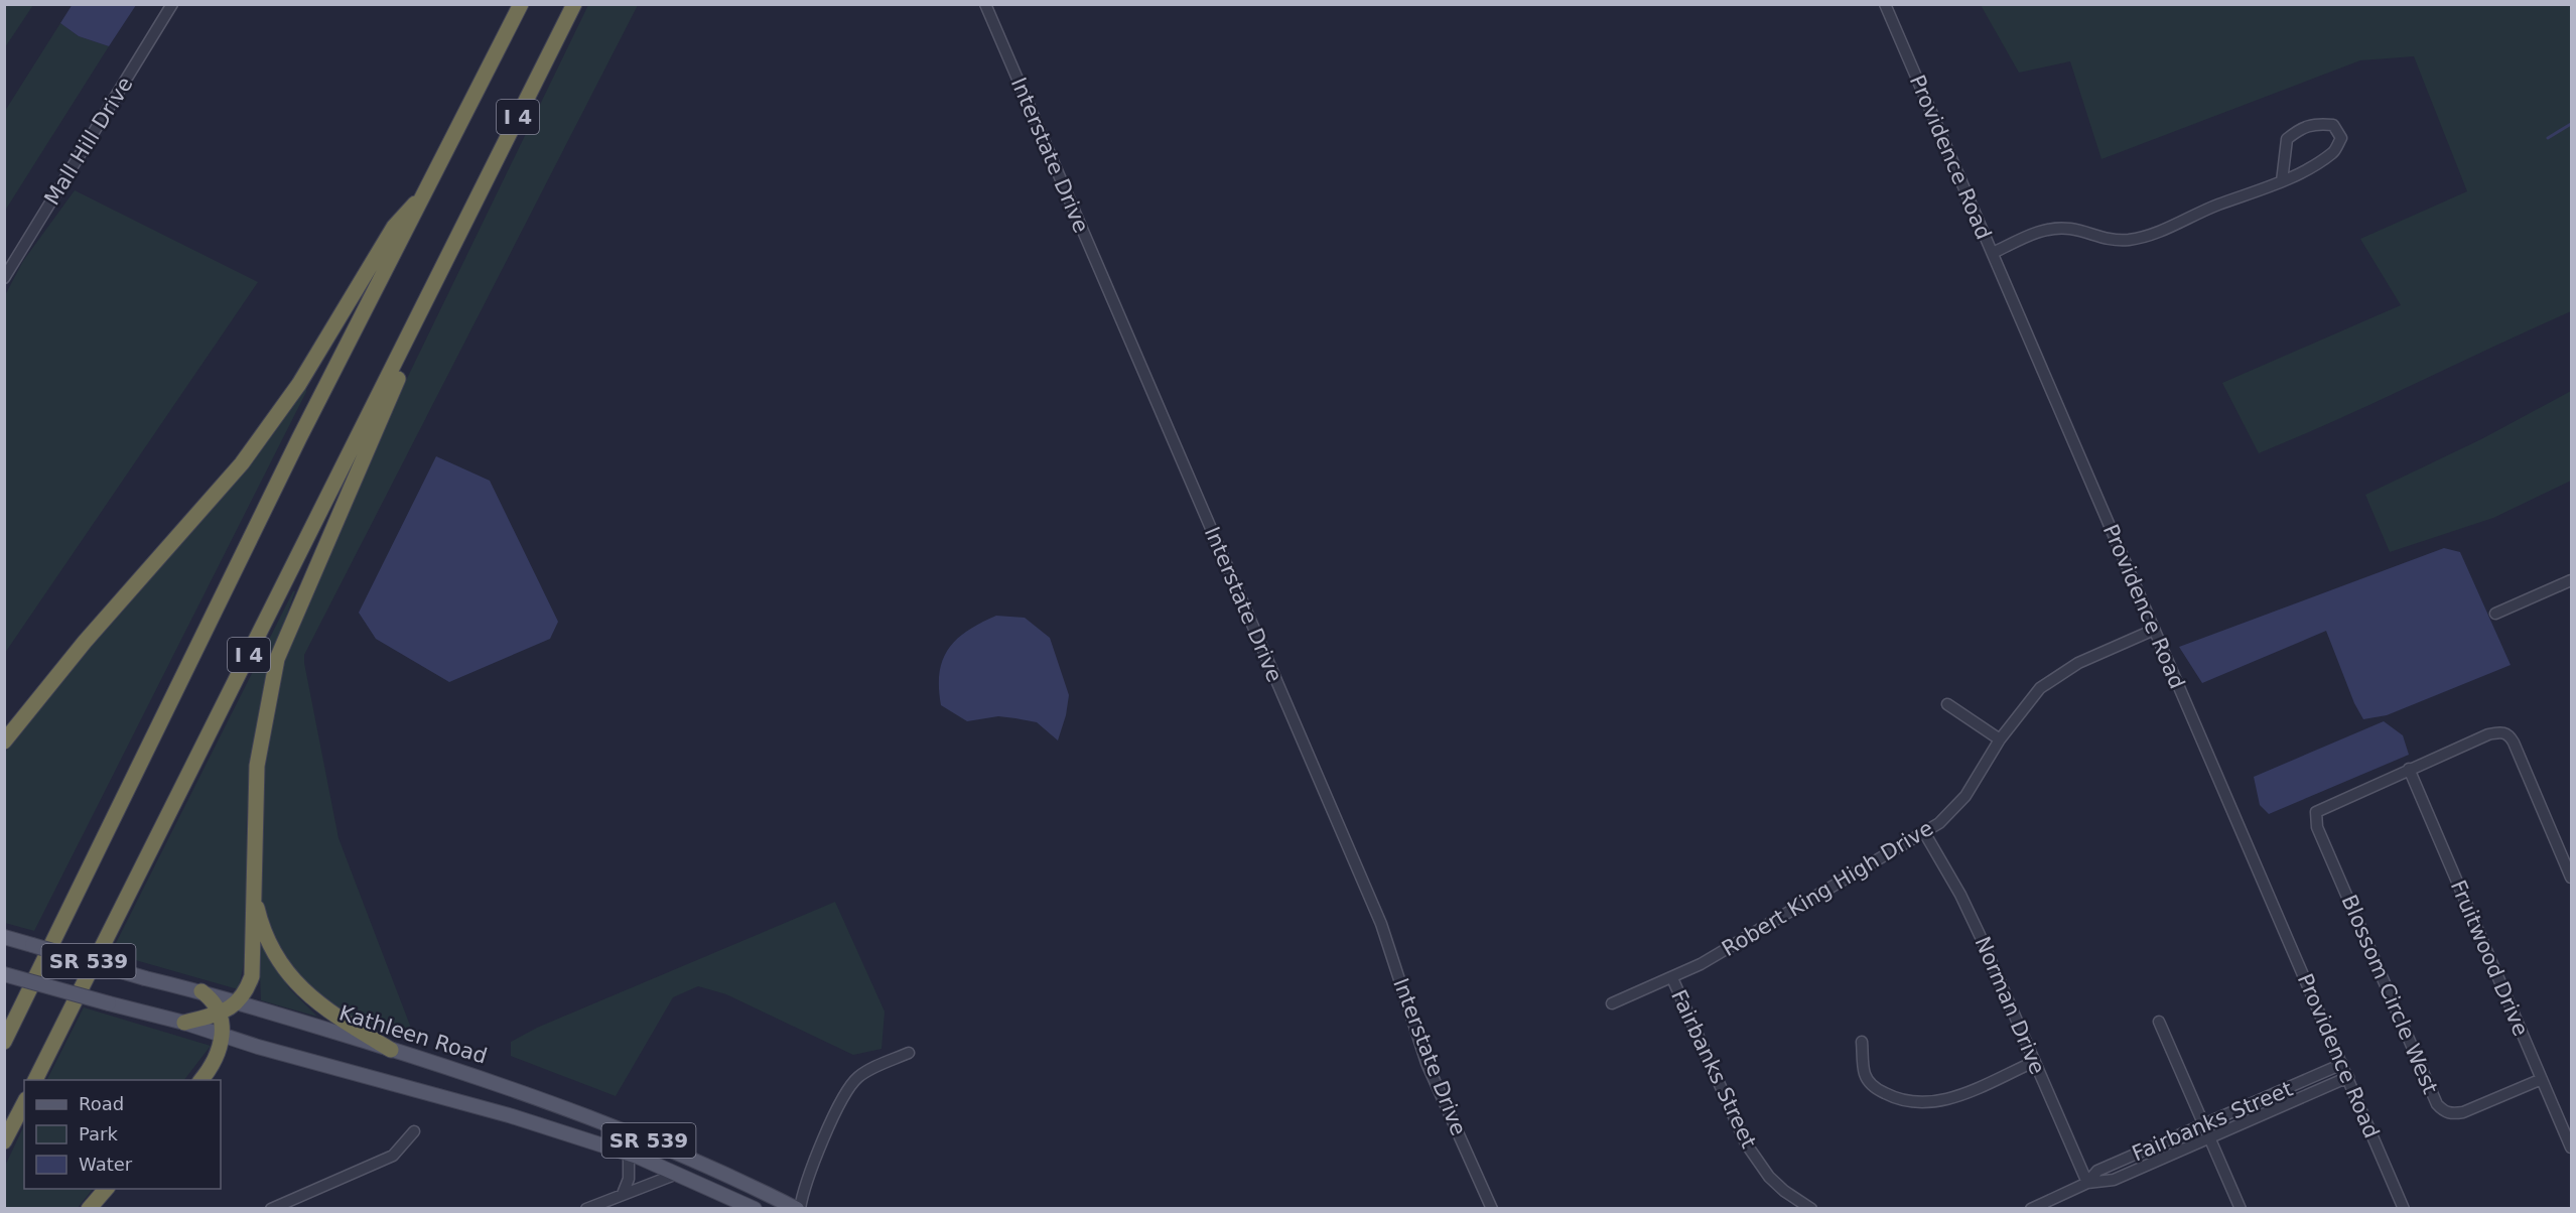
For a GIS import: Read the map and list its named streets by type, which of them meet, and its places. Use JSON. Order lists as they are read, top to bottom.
{
  "streets": {
    "highway": ["I 4"],
    "main road": ["SR 539", "Kathleen Road"],
    "street": [
      "Mall Hill Drive",
      "Interstate Drive",
      "Providence Road",
      "Robert King High Drive",
      "Fruitwood Drive",
      "Blossom Circle West",
      "Norman Drive",
      "Fairbanks Street"
    ]
  },
  "crossings": [
    ["Providence Road", "Robert King High Drive"],
    ["Providence Road", "Fairbanks Street"],
    ["Robert King High Drive", "Norman Drive"],
    ["Robert King High Drive", "Fairbanks Street"],
    ["Fruitwood Drive", "Blossom Circle West"],
    ["Norman Drive", "Fairbanks Street"]
  ],
  "legend": ["Road", "Park", "Water"]
}
